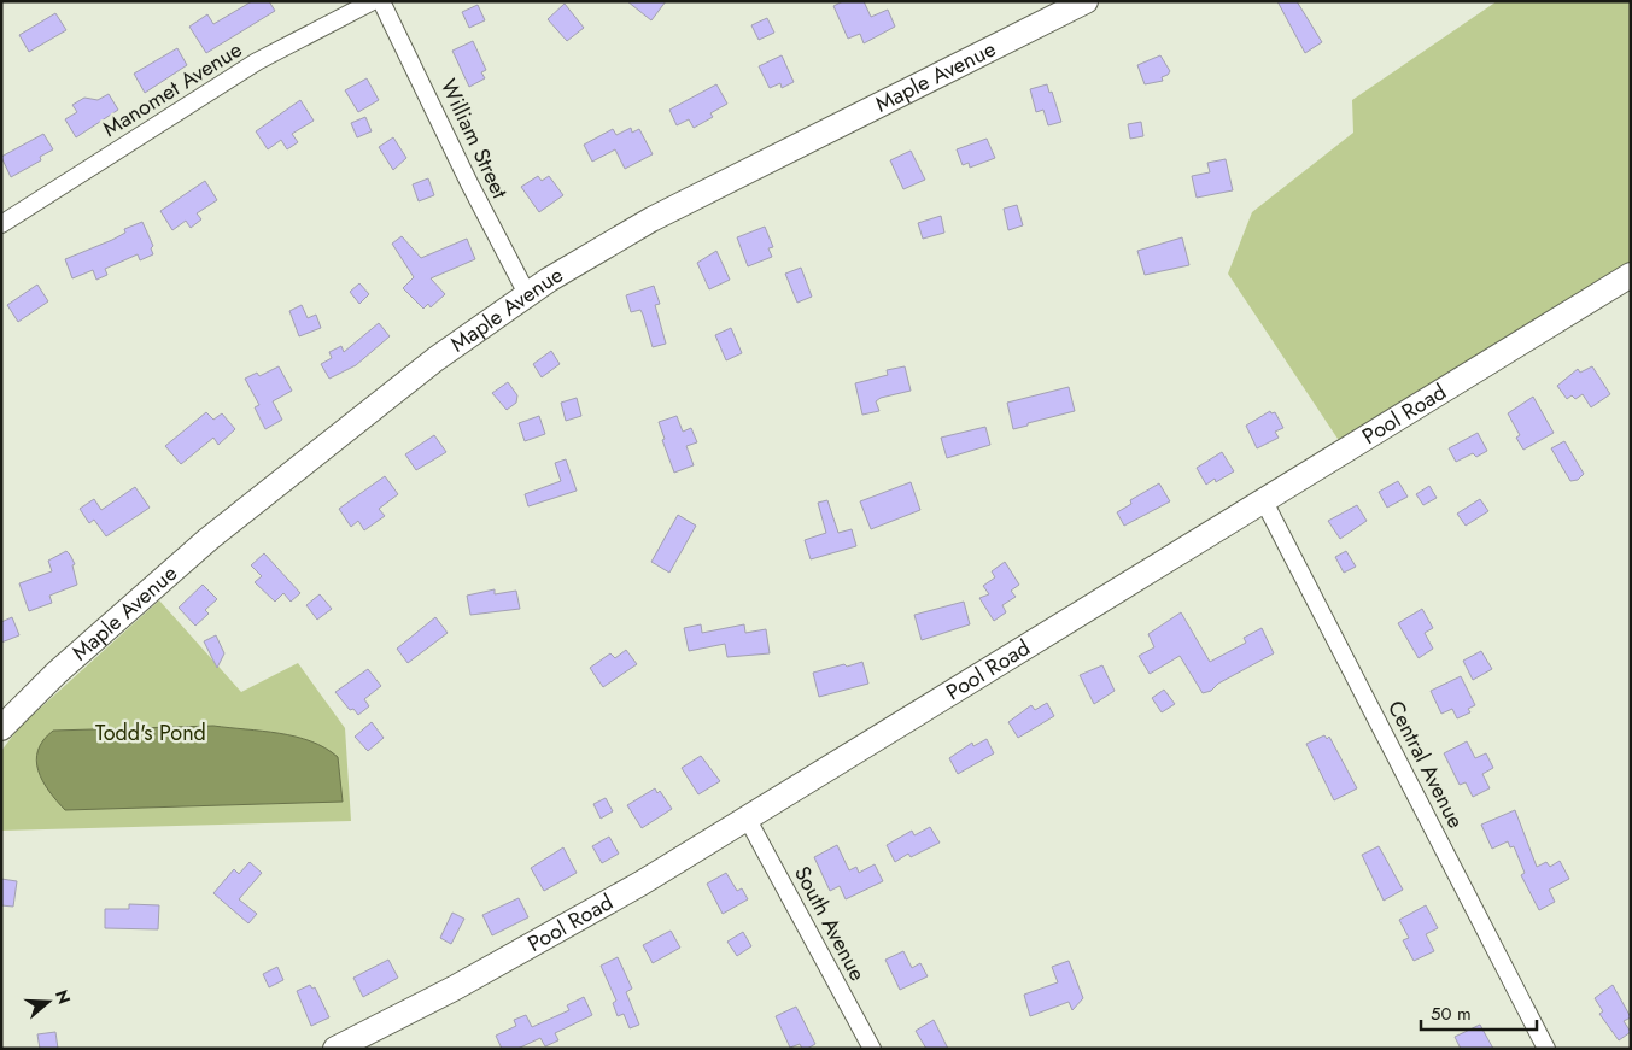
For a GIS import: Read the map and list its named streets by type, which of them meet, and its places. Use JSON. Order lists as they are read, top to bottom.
{
  "streets": {
    "street": [
      "Maple Avenue",
      "Manomet Avenue",
      "William Street",
      "Pool Road",
      "Central Avenue",
      "South Avenue"
    ]
  },
  "crossings": [
    ["Maple Avenue", "William Street"],
    ["Pool Road", "Central Avenue"],
    ["Pool Road", "South Avenue"]
  ],
  "parks": ["Todd's Pond"],
  "scale_bar": "50 m",
  "north": "right"
}
